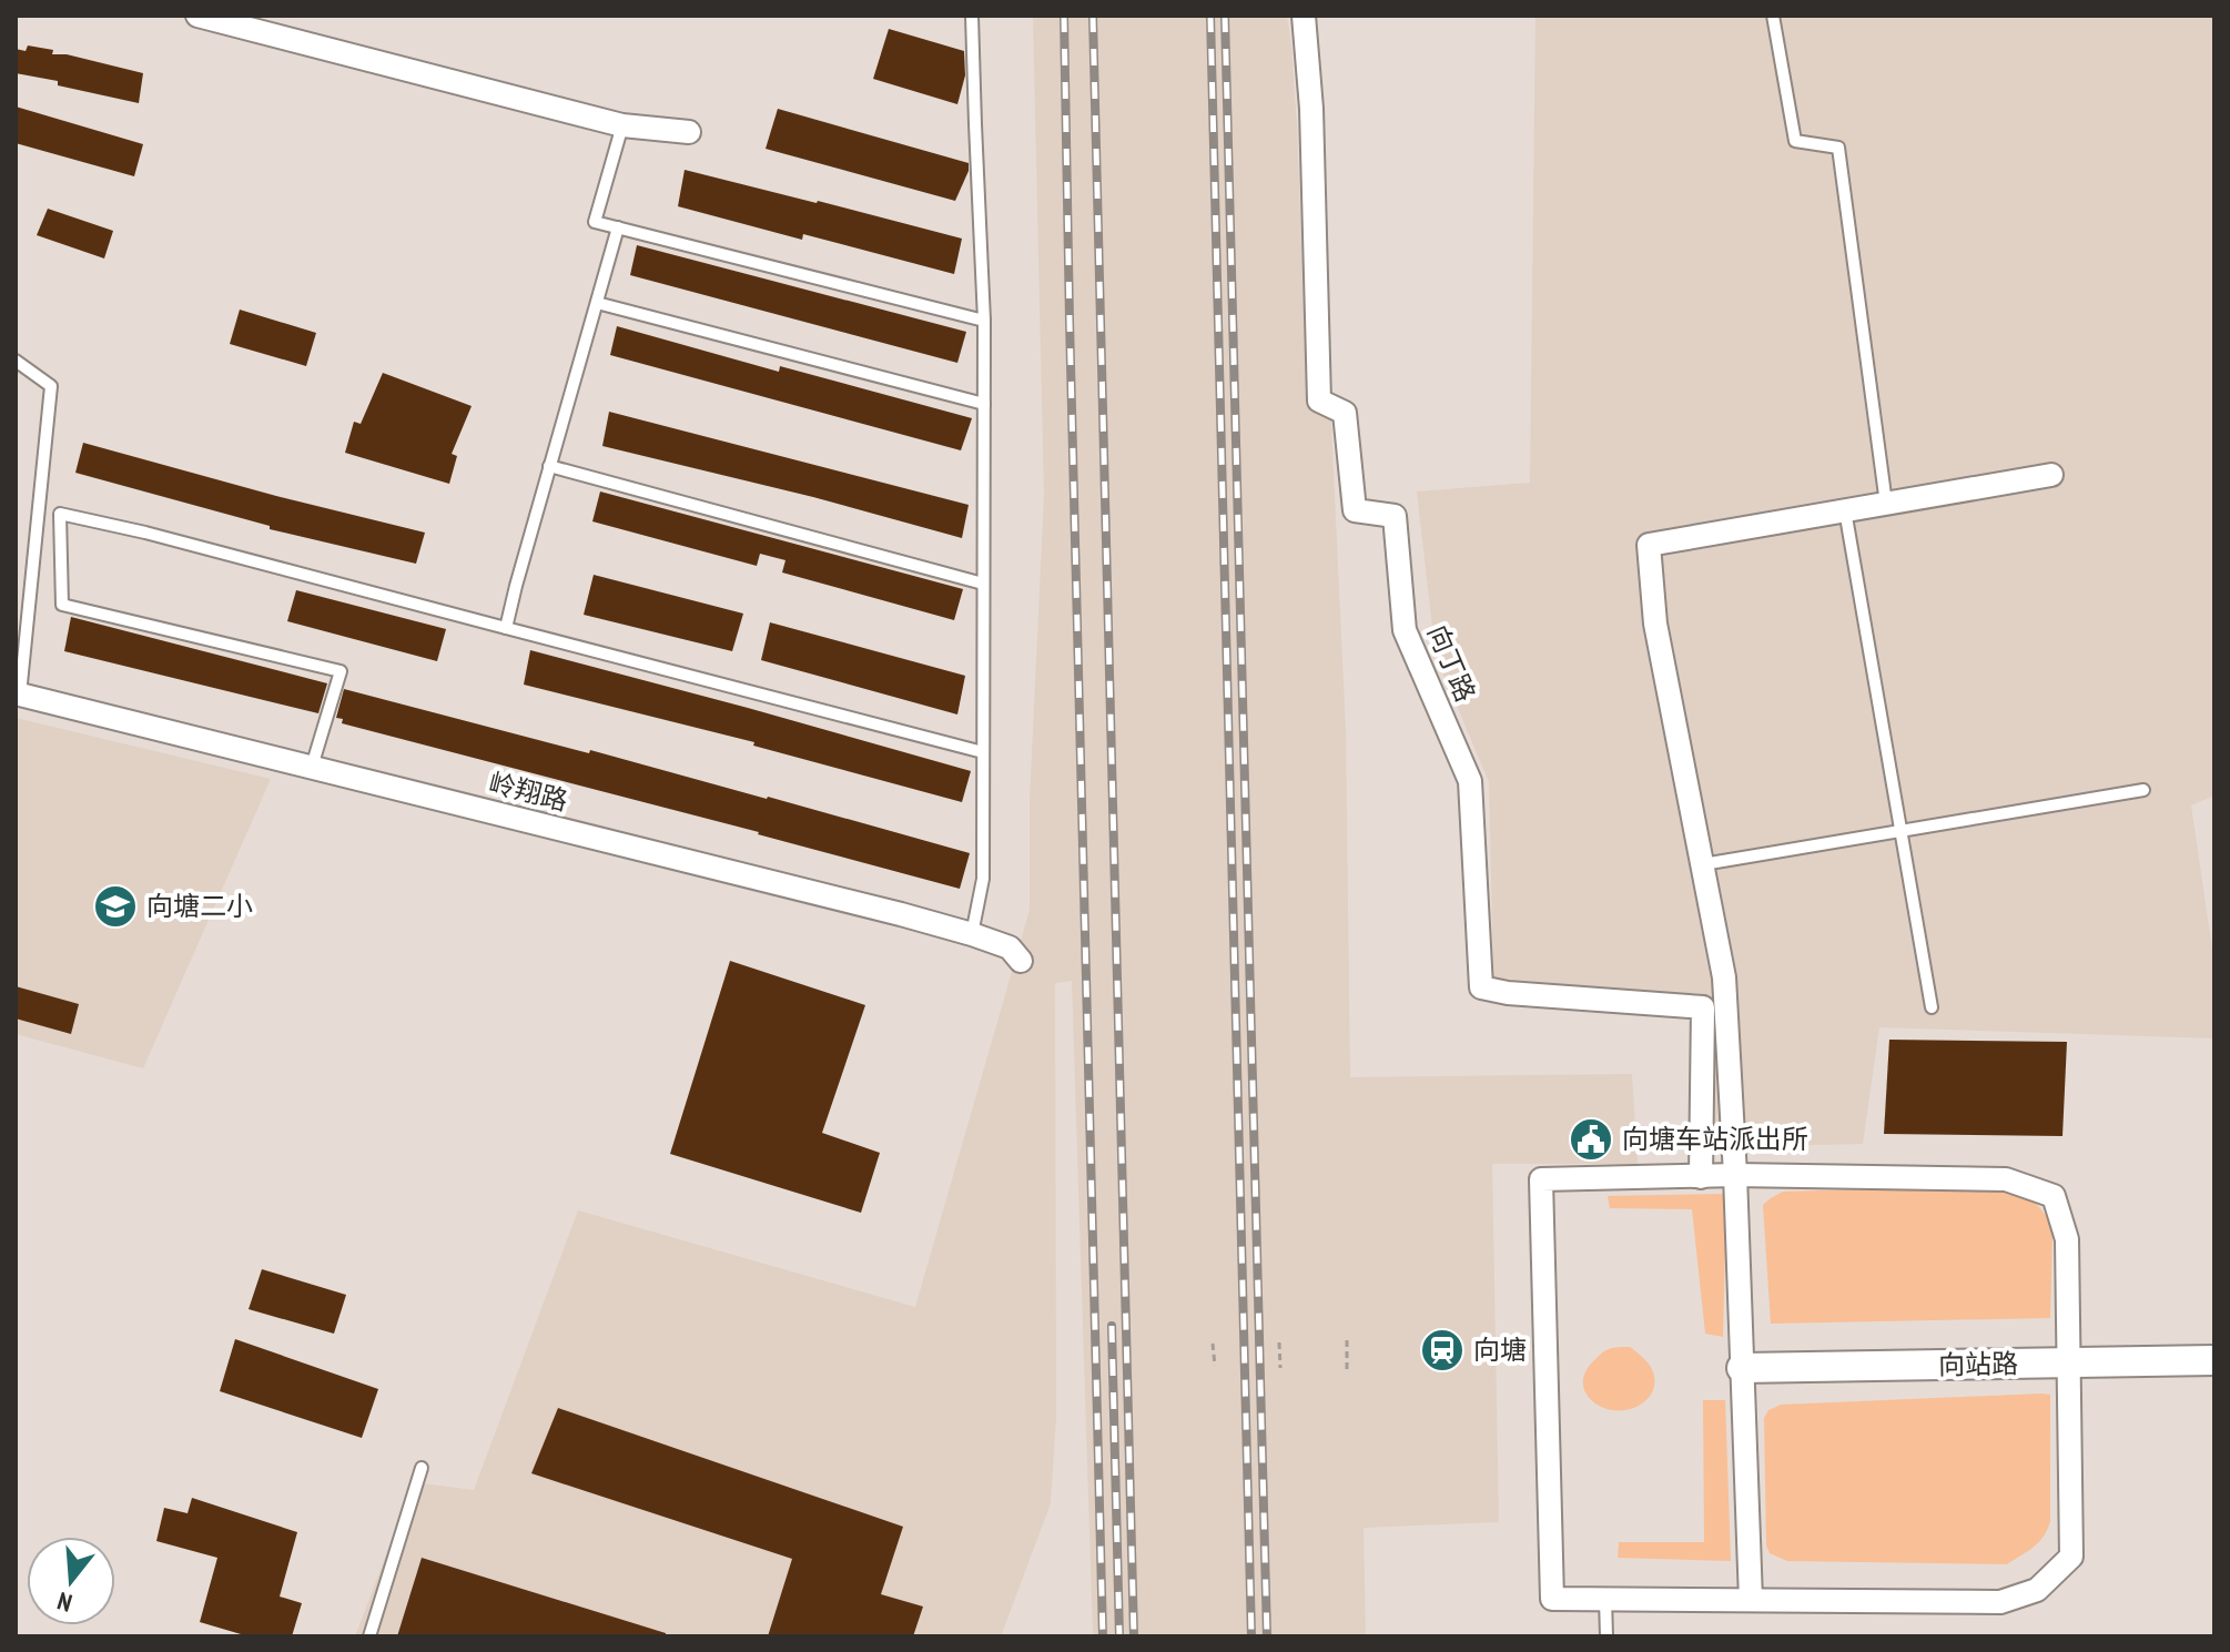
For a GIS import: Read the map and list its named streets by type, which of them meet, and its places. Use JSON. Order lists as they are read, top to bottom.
{
  "streets": {
    "street": ["向丁路", "岭翔路", "向站路"]
  },
  "places": {
    "school or university": ["向塘二小"],
    "public building": ["向塘车站派出所"],
    "station": ["向塘"]
  },
  "north": "bottom"
}
